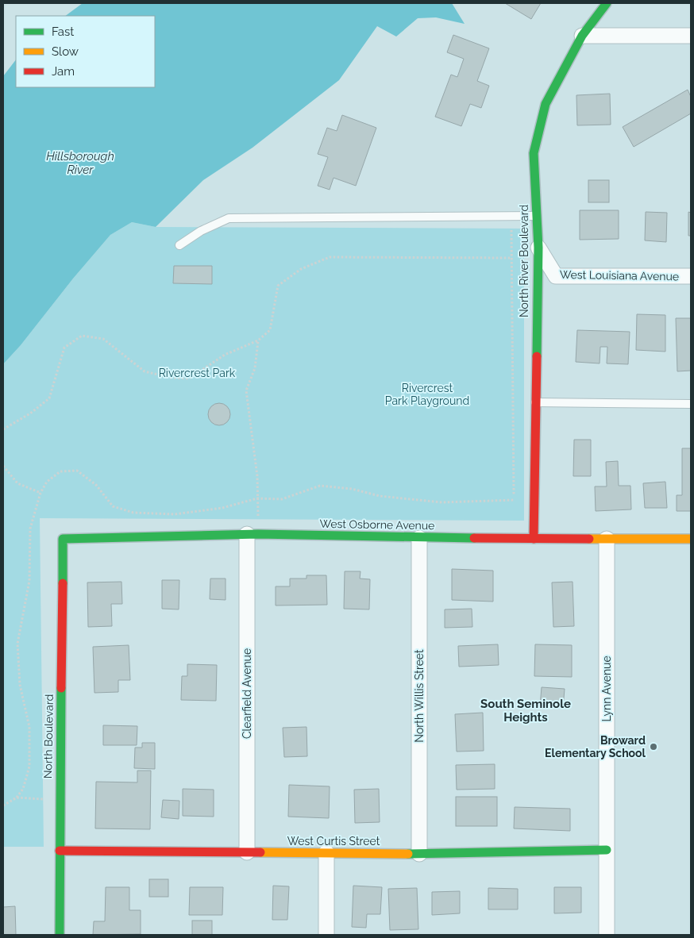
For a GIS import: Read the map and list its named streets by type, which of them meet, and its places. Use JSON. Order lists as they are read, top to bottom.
{
  "streets": {
    "street": [
      "North River Boulevard",
      "West Louisiana Avenue",
      "West Osborne Avenue",
      "Lynn Avenue",
      "Clearfield Avenue",
      "North Willis Street",
      "North Boulevard",
      "West Curtis Street"
    ]
  },
  "crossings": [
    ["North River Boulevard", "West Louisiana Avenue"],
    ["North River Boulevard", "West Osborne Avenue"],
    ["West Osborne Avenue", "Lynn Avenue"],
    ["West Osborne Avenue", "Clearfield Avenue"],
    ["West Osborne Avenue", "North Willis Street"],
    ["West Osborne Avenue", "North Boulevard"],
    ["Lynn Avenue", "West Curtis Street"],
    ["Clearfield Avenue", "West Curtis Street"],
    ["North Willis Street", "West Curtis Street"],
    ["North Boulevard", "West Curtis Street"]
  ],
  "districts": ["South Seminole Heights"],
  "water": ["Hillsborough River"],
  "parks": ["Rivercrest Park", "Rivercrest Park Playground"],
  "places": ["Broward Elementary School"],
  "legend": ["Fast", "Slow", "Jam"]
}
